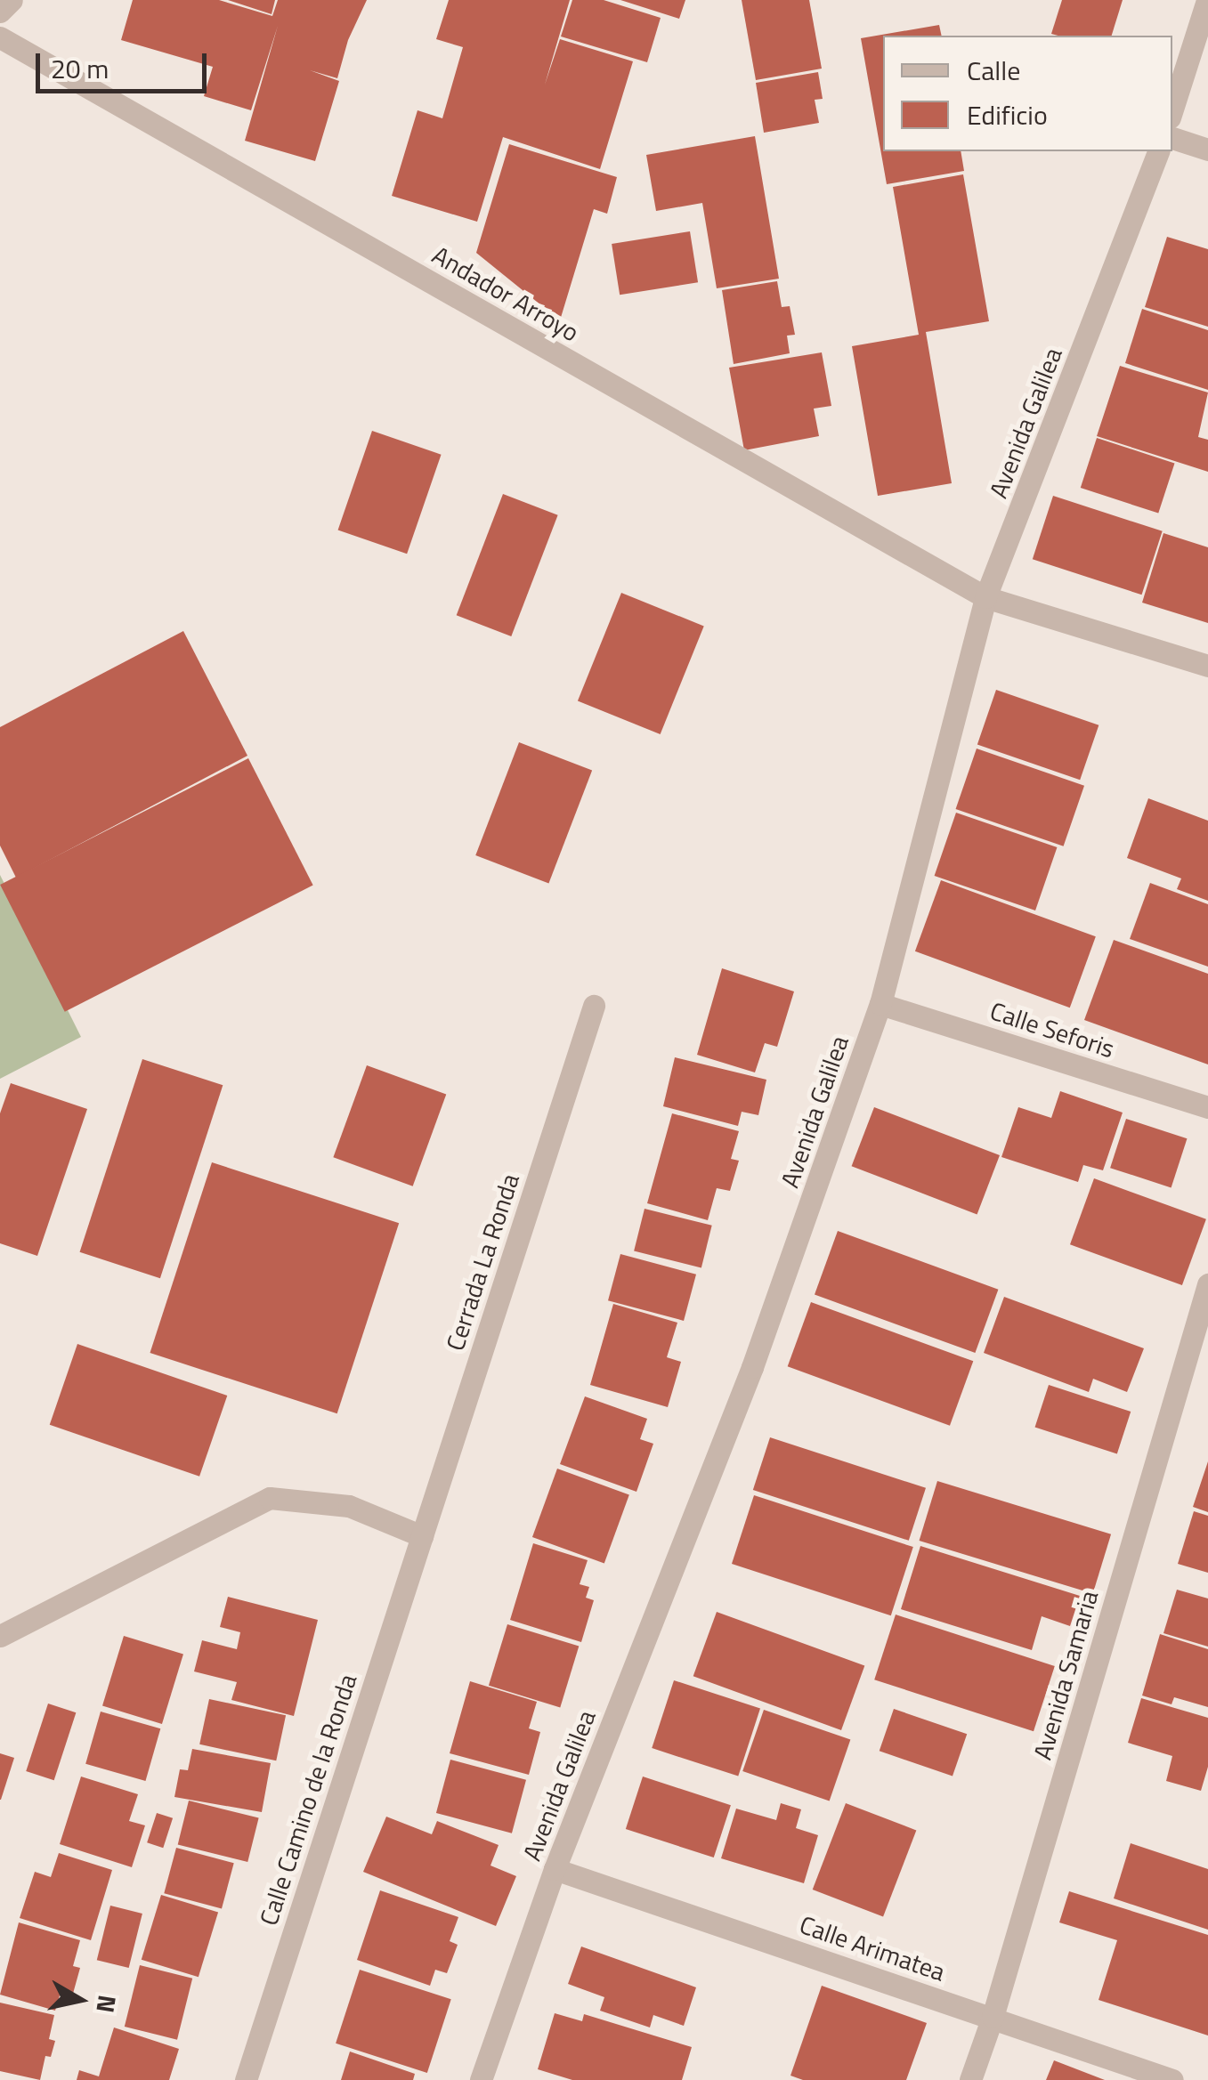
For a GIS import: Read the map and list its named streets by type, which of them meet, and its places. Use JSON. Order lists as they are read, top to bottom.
{
  "streets": {
    "street": [
      "Andador Arroyo",
      "Avenida Galilea",
      "Calle Seforis",
      "Cerrada La Ronda",
      "Avenida Samaria",
      "Calle Camino de la Ronda",
      "Calle Arimatea"
    ]
  },
  "crossings": [
    ["Andador Arroyo", "Avenida Galilea"],
    ["Avenida Galilea", "Calle Seforis"],
    ["Avenida Galilea", "Calle Arimatea"],
    ["Cerrada La Ronda", "Calle Camino de la Ronda"],
    ["Avenida Samaria", "Calle Arimatea"]
  ],
  "legend": ["Calle", "Edificio"],
  "scale_bar": "20 m",
  "north": "right"
}
